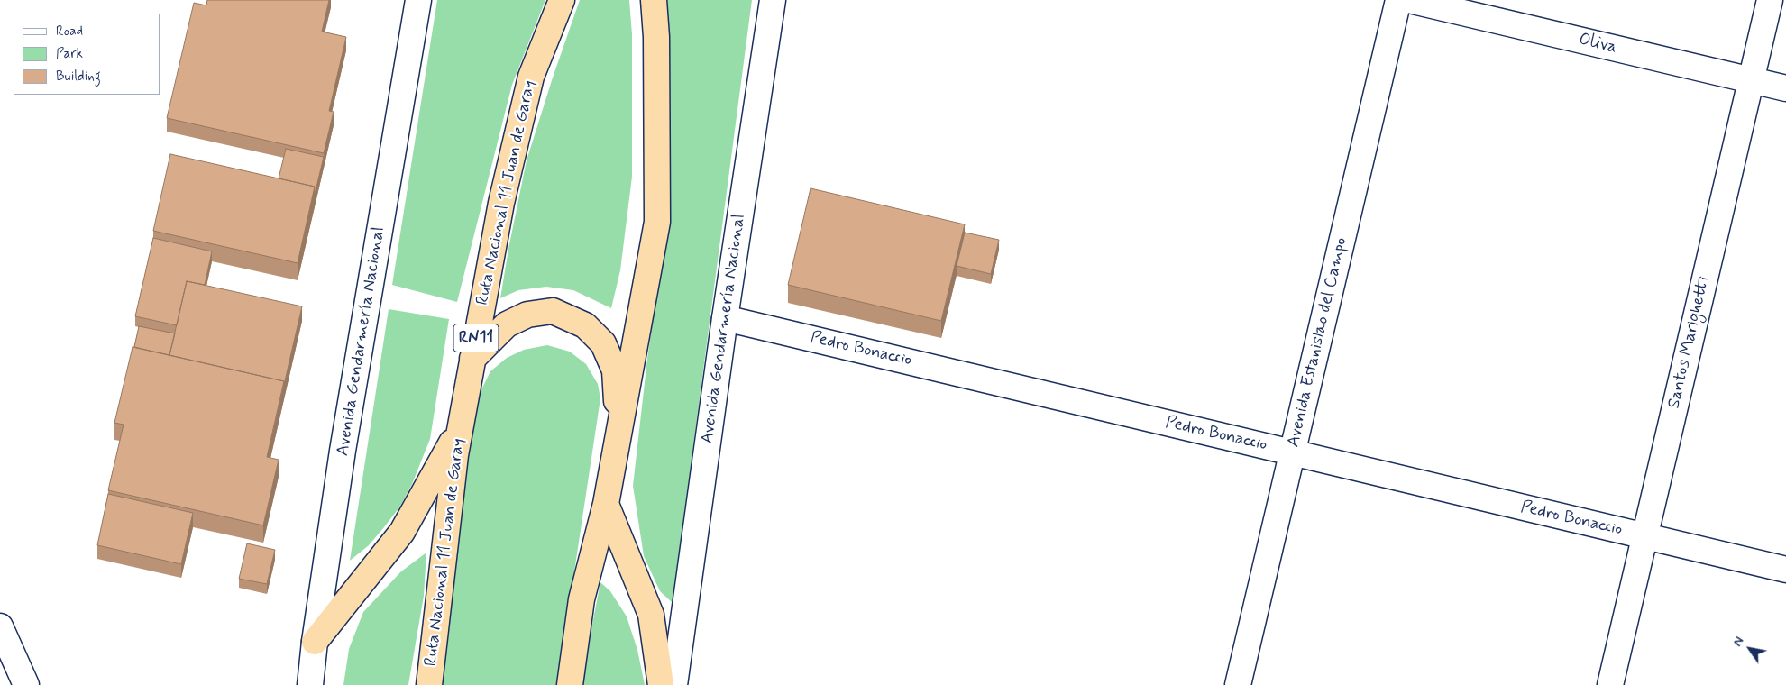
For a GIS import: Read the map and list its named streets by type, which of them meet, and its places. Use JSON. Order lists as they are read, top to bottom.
{
  "streets": {
    "highway": ["Ruta Nacional 11 Juan de Garay", "RN11"],
    "street": [
      "Oliva",
      "Avenida Gendarmería Nacional",
      "Avenida Estanislao del Campo",
      "Santos Marighetti",
      "Pedro Bonaccio"
    ]
  },
  "crossings": [
    ["Oliva", "Santos Marighetti"],
    ["Avenida Gendarmería Nacional", "Pedro Bonaccio"],
    ["Avenida Estanislao del Campo", "Pedro Bonaccio"],
    ["Santos Marighetti", "Pedro Bonaccio"]
  ],
  "legend": ["Road", "Park", "Building"],
  "north": "top left"
}
